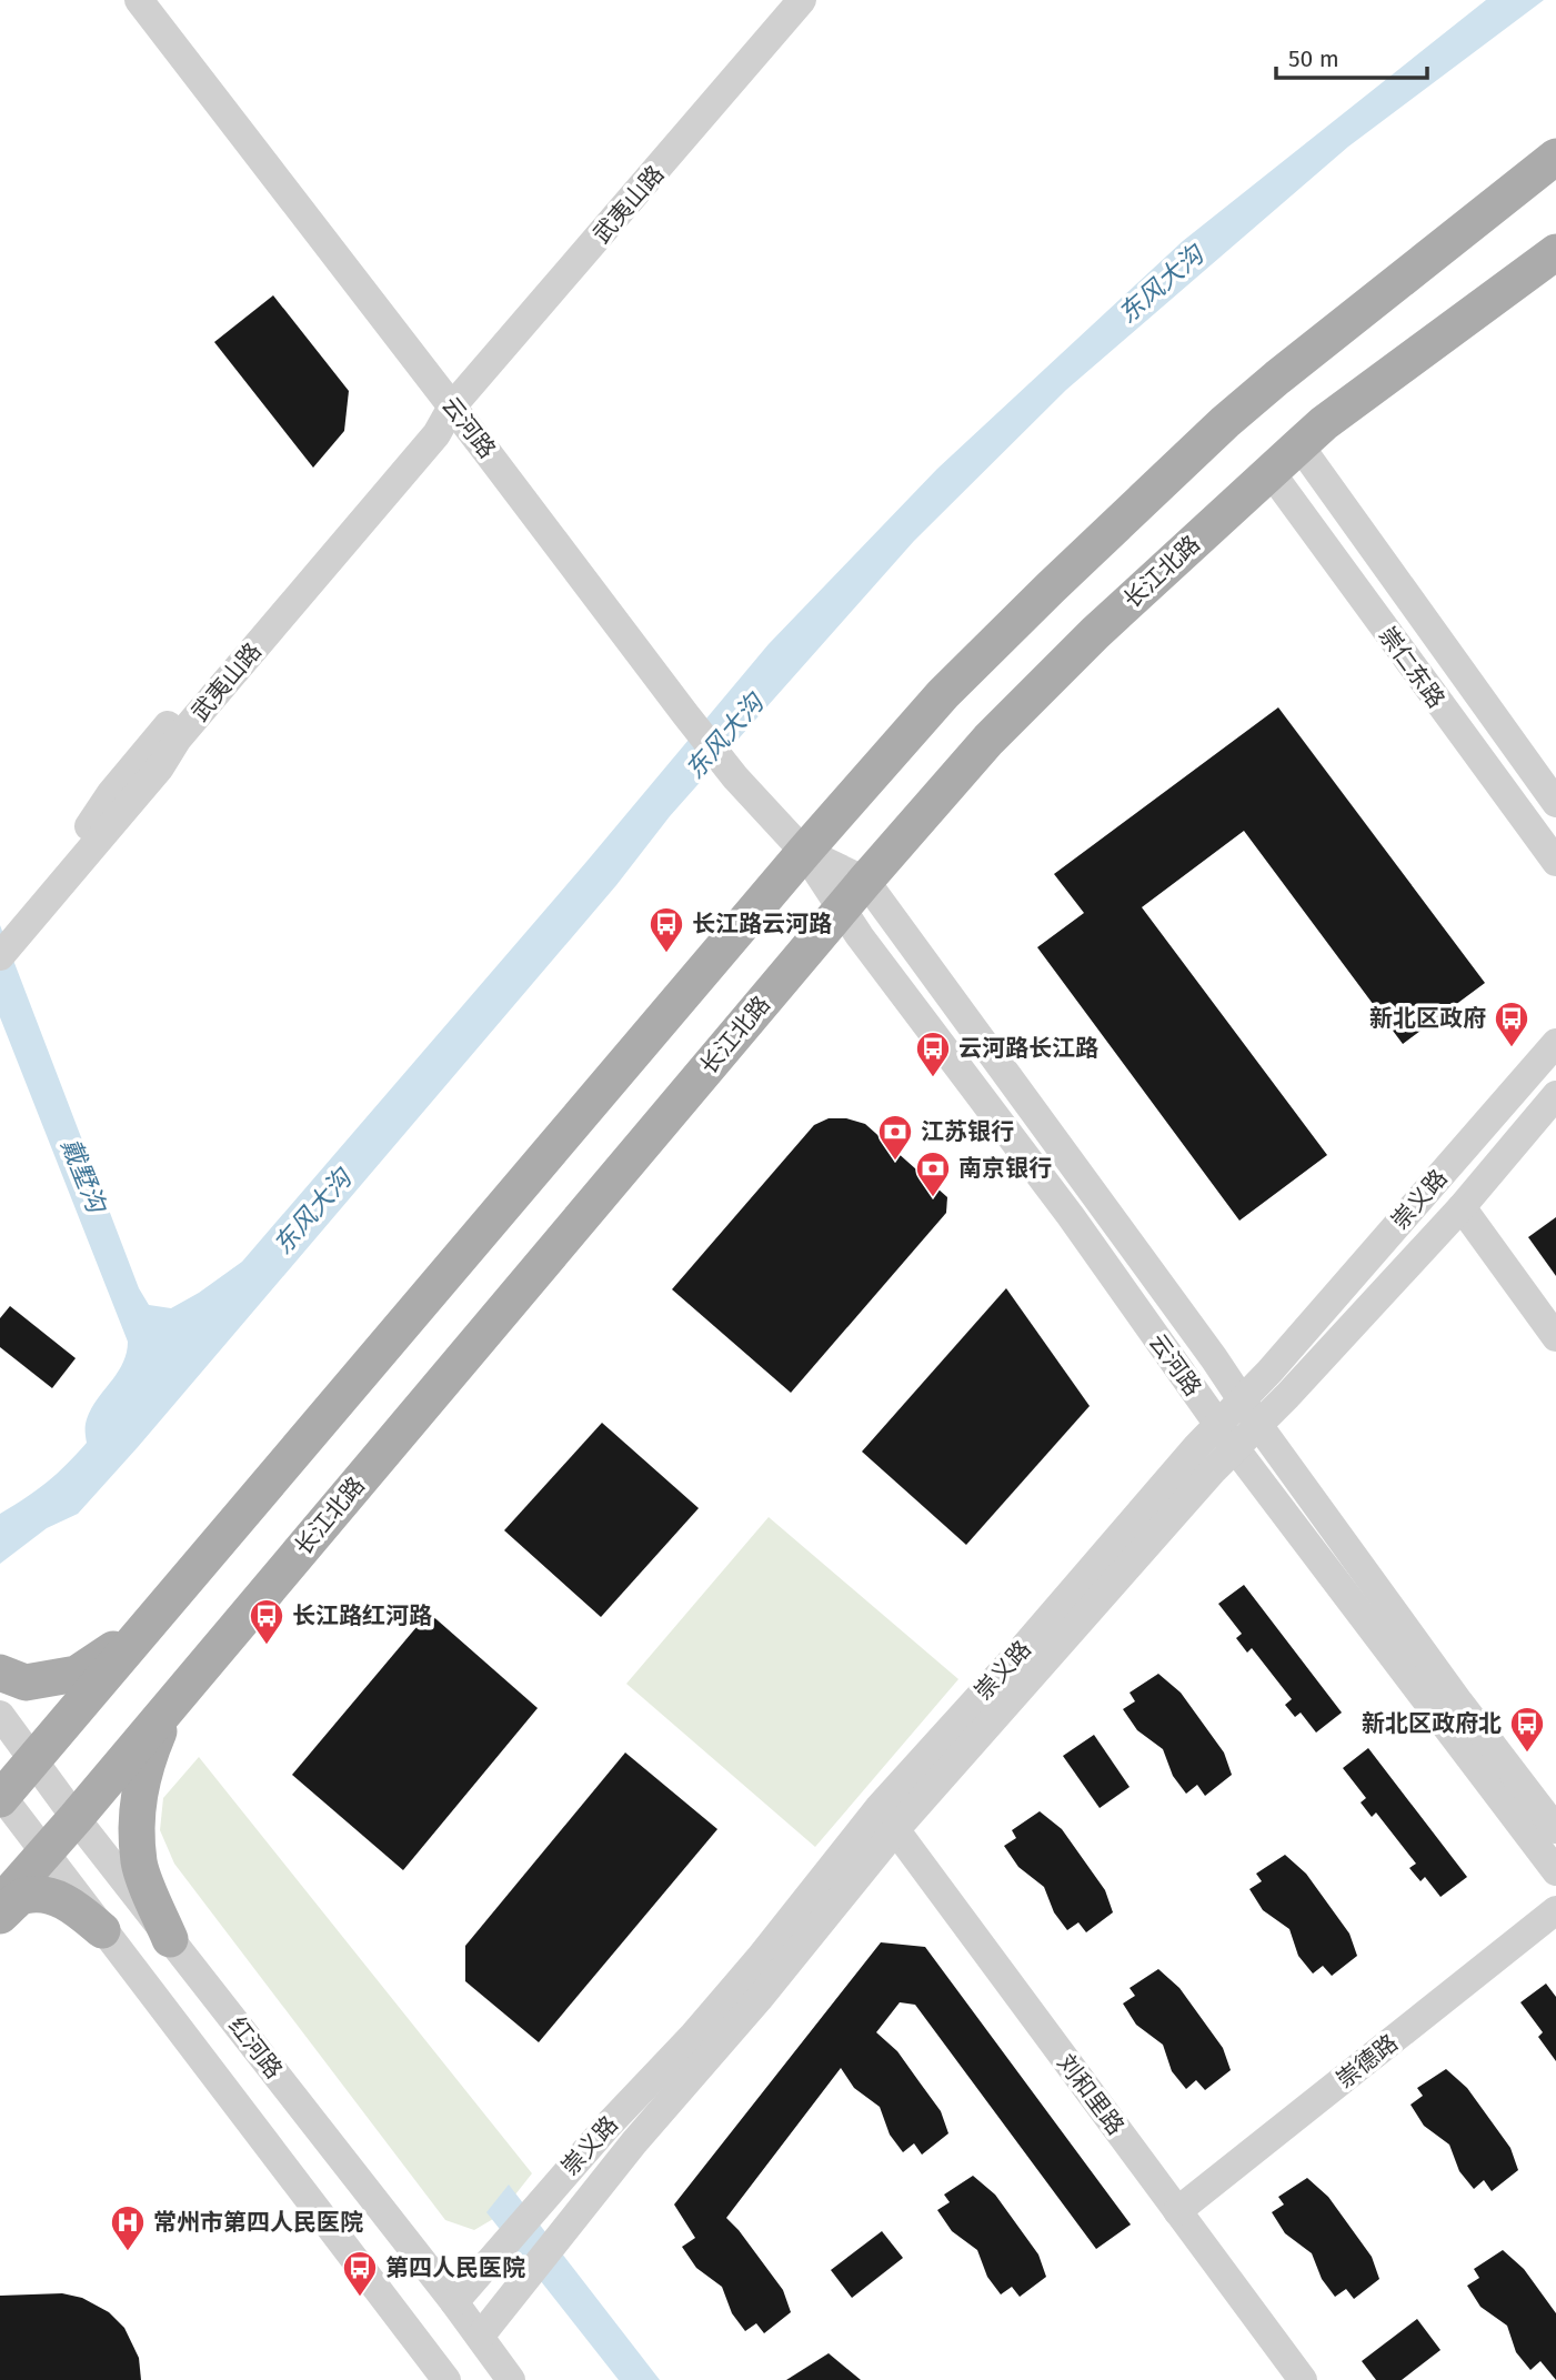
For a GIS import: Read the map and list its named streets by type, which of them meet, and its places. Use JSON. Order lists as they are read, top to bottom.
{
  "streets": {
    "main road": ["长江北路"],
    "street": [
      "武夷山路",
      "云河路",
      "崇仁东路",
      "崇义路",
      "红河路",
      "崇德路",
      "刘和里路"
    ]
  },
  "crossings": [
    ["武夷山路", "云河路"],
    ["云河路", "长江北路"],
    ["云河路", "崇义路"],
    ["长江北路", "崇仁东路"],
    ["长江北路", "红河路"],
    ["崇义路", "红河路"],
    ["崇义路", "刘和里路"],
    ["崇德路", "刘和里路"]
  ],
  "water": ["东风大沟", "戴墅沟"],
  "places": {
    "bus stop": [
      "长江路云河路",
      "新北区政府",
      "云河路长江路",
      "长江路红河路",
      "新北区政府北",
      "第四人民医院"
    ],
    "bank": ["江苏银行", "南京银行"],
    "hospital": ["常州市第四人民医院"]
  },
  "scale_bar": "50 m"
}
